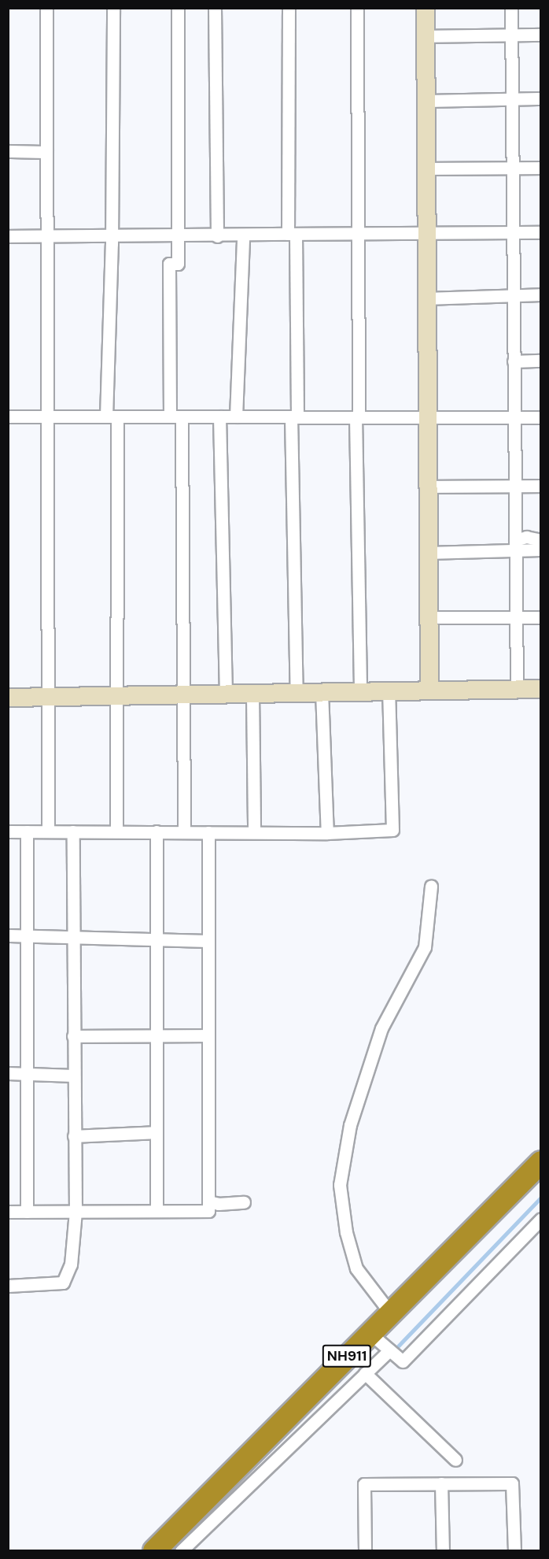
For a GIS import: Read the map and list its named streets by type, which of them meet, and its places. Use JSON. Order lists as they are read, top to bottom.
{
  "streets": {
    "highway": ["NH911"]
  }
}
